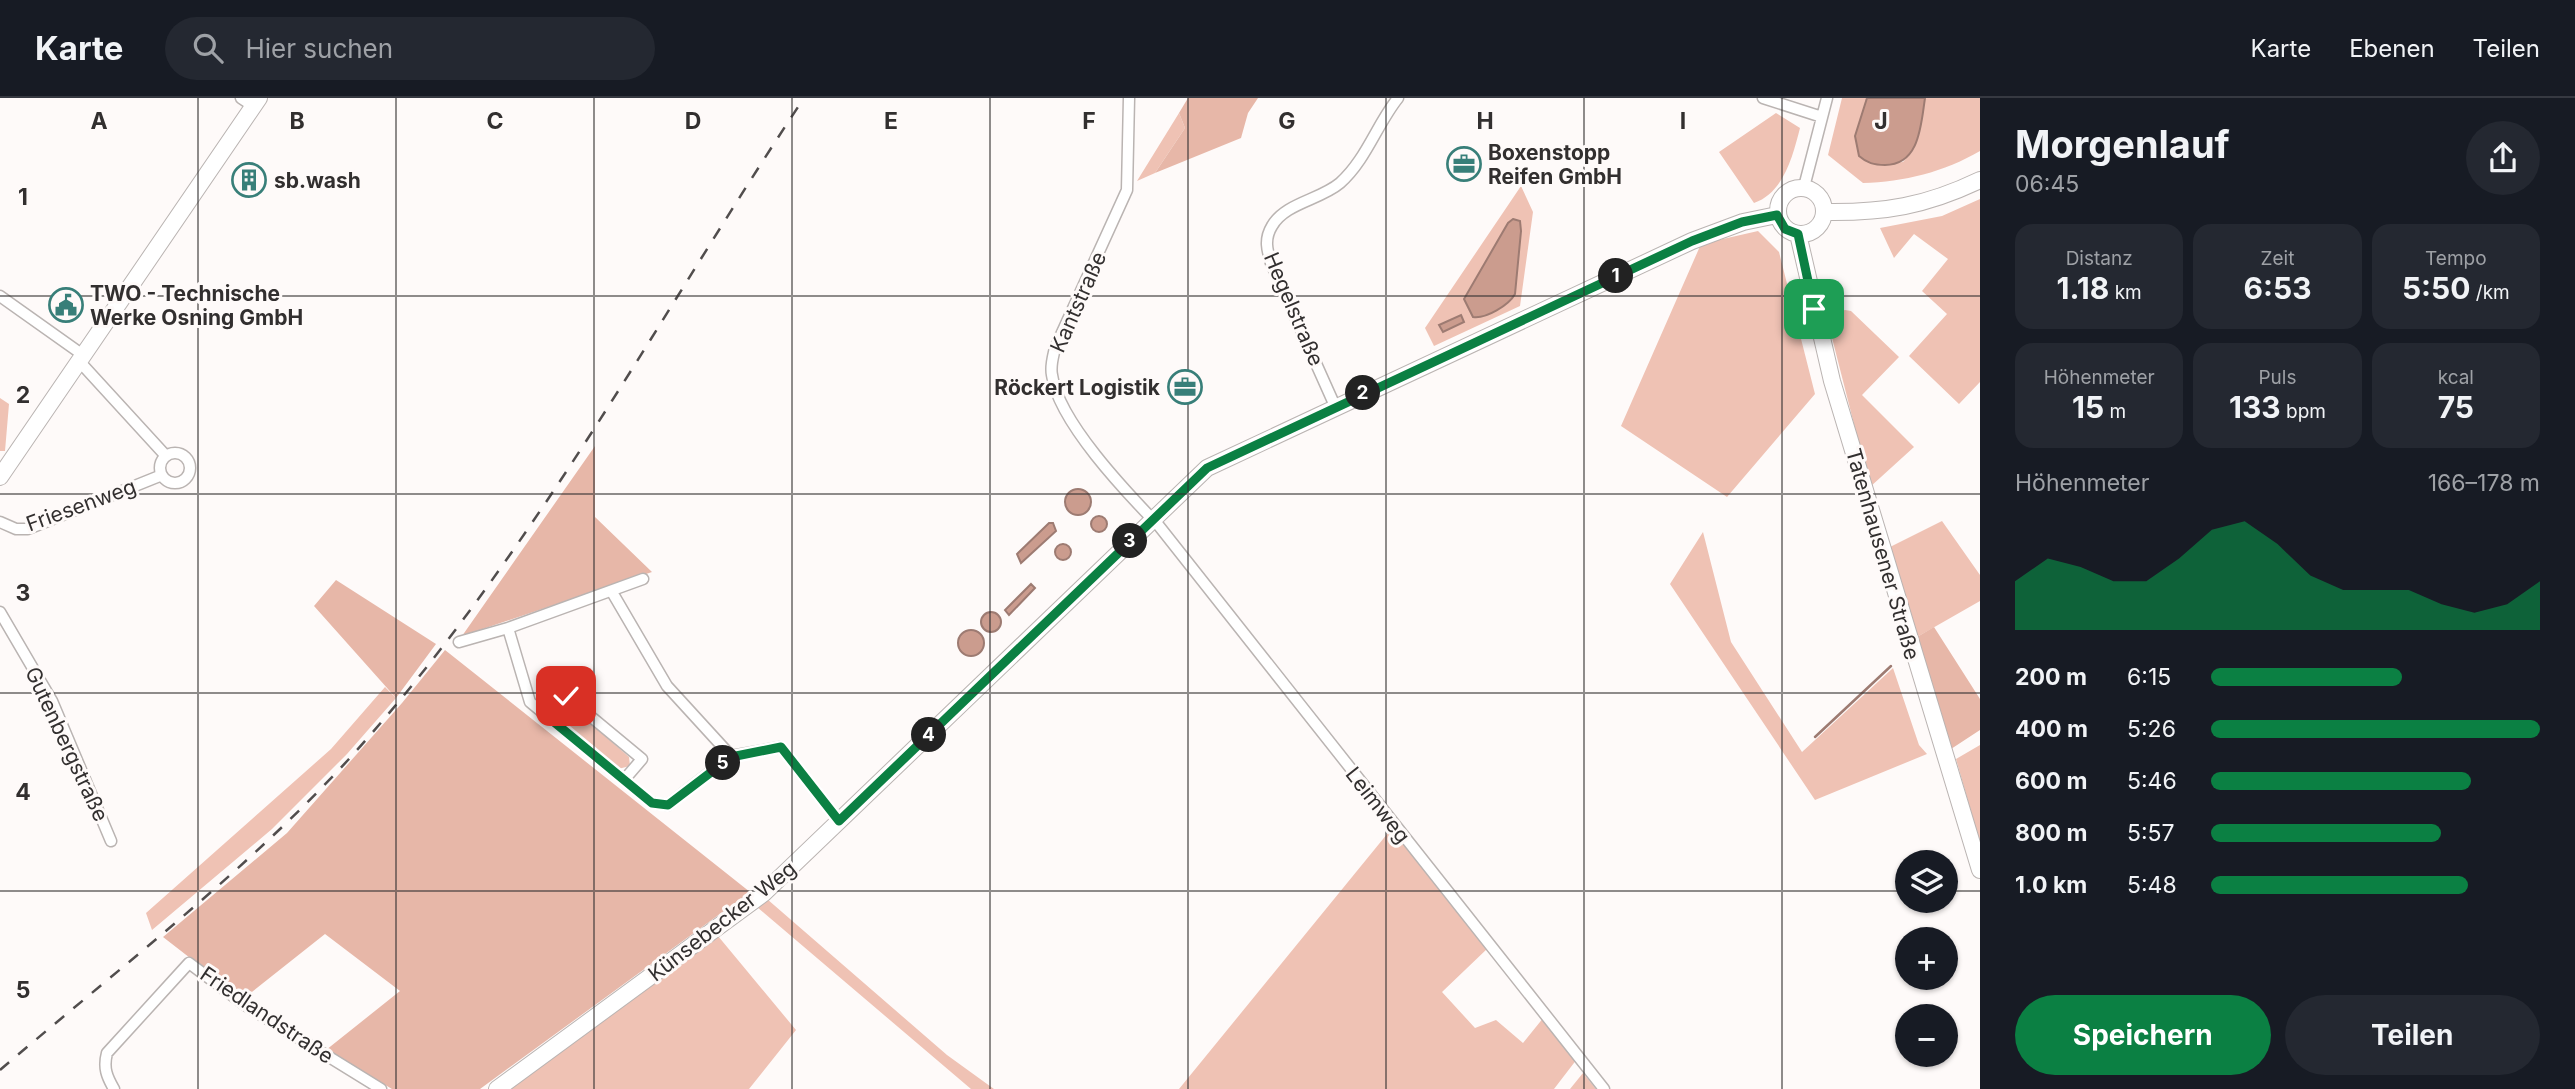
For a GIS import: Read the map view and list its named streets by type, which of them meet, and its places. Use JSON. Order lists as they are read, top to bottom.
{
  "streets": {
    "street": [
      "Kantstraße",
      "Hegelstraße",
      "Friesenweg",
      "Tatenhausener Straße",
      "Gutenbergstraße",
      "Leimweg",
      "Künsebecker Weg",
      "Friedlandstraße"
    ]
  },
  "crossings": [
    ["Kantstraße", "Leimweg"],
    ["Kantstraße", "Künsebecker Weg"],
    ["Hegelstraße", "Künsebecker Weg"],
    ["Tatenhausener Straße", "Künsebecker Weg"],
    ["Leimweg", "Künsebecker Weg"]
  ],
  "places": {
    "office": ["Boxenstopp Reifen GmbH", "Röckert Logistik"],
    "building": ["sb.wash"],
    "public building": ["TWO - Technische Werke Osning GmbH"]
  },
  "page": {
    "header": "Karte",
    "search": "Hier suchen",
    "nav": ["Karte", "Ebenen", "Teilen"],
    "heading": ["Morgenlauf", "06:45"],
    "stats": [
      ["Distanz", "1.18 km"],
      ["Zeit", "6:53"],
      ["Tempo", "5:50 /km"],
      ["Höhenmeter", "15 m"],
      ["Puls", "133 bpm"],
      ["kcal", "75"]
    ],
    "pins": [
      "1",
      "2",
      "3",
      "4",
      "5"
    ],
    "chart": ["Höhenmeter", "166–178 m"],
    "list": [
      {
        "name": "200 m",
        "note": "6:15"
      },
      {
        "name": "400 m",
        "note": "5:26"
      },
      {
        "name": "600 m",
        "note": "5:46"
      },
      {
        "name": "800 m",
        "note": "5:57"
      },
      {
        "name": "1.0 km",
        "note": "5:48"
      }
    ],
    "map_buttons": ["+", "−"],
    "buttons": ["Speichern", "Teilen"]
  },
  "grid": {
    "columns": [
      "A",
      "B",
      "C",
      "D",
      "E",
      "F",
      "G",
      "H",
      "I",
      "J"
    ],
    "rows": [
      "1",
      "2",
      "3",
      "4",
      "5"
    ]
  }
}
